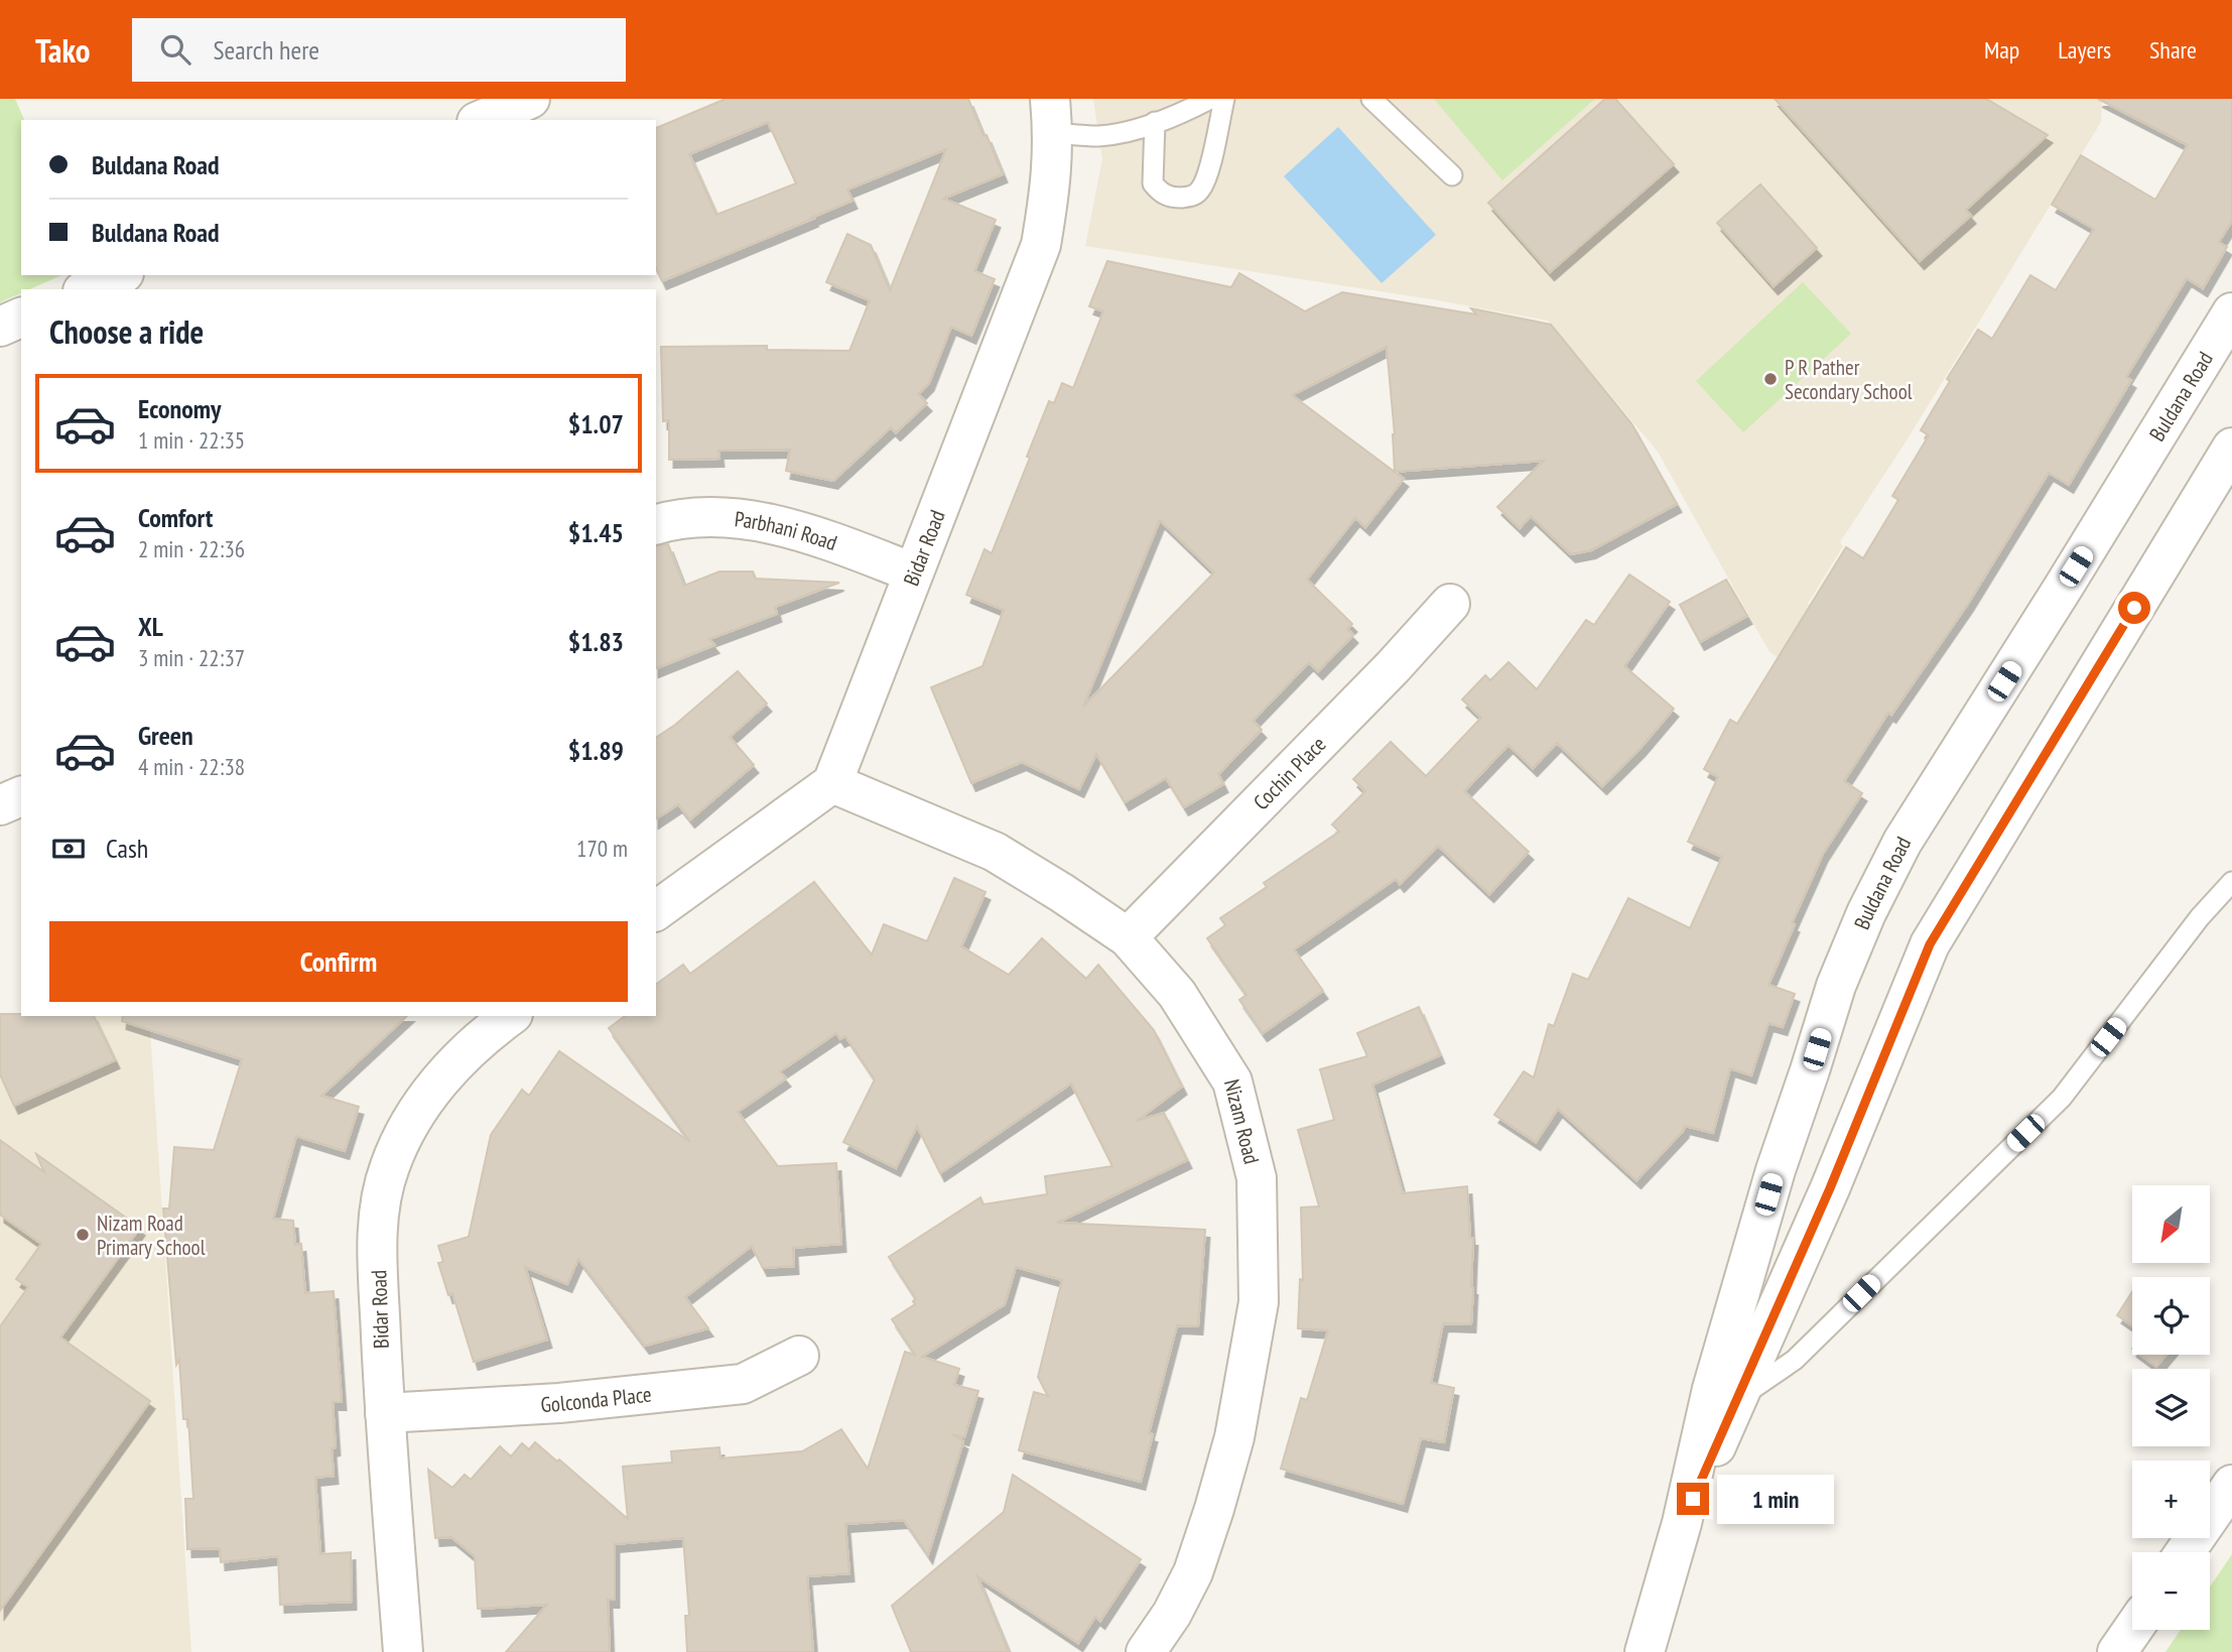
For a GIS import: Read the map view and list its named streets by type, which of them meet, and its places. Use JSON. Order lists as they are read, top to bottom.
{
  "streets": {
    "street": [
      "Buldana Road",
      "Parbhani Road",
      "Bidar Road",
      "Cochin Place",
      "Nizam Road",
      "Golconda Place"
    ]
  },
  "crossings": [
    ["Parbhani Road", "Bidar Road"],
    ["Bidar Road", "Nizam Road"],
    ["Bidar Road", "Golconda Place"],
    ["Cochin Place", "Nizam Road"]
  ],
  "places": ["P R Pather Secondary School", "Nizam Road Primary School"],
  "north": "bottom left",
  "page": {
    "header": "Tako",
    "search": "Search here",
    "nav": ["Map", "Layers", "Share"],
    "banner": ["Buldana Road", "Buldana Road"],
    "heading": "Choose a ride",
    "list": [
      {
        "name": "Economy",
        "note": "1 min · 22:35",
        "value": "$1.07"
      },
      {
        "name": "Comfort",
        "note": "2 min · 22:36",
        "value": "$1.45"
      },
      {
        "name": "XL",
        "note": "3 min · 22:37",
        "value": "$1.83"
      },
      {
        "name": "Green",
        "note": "4 min · 22:38",
        "value": "$1.89"
      }
    ],
    "pay": ["Cash", "170 m"],
    "buttons": "Confirm",
    "map_buttons": ["+", "−"],
    "bubble": "1 min"
  }
}
